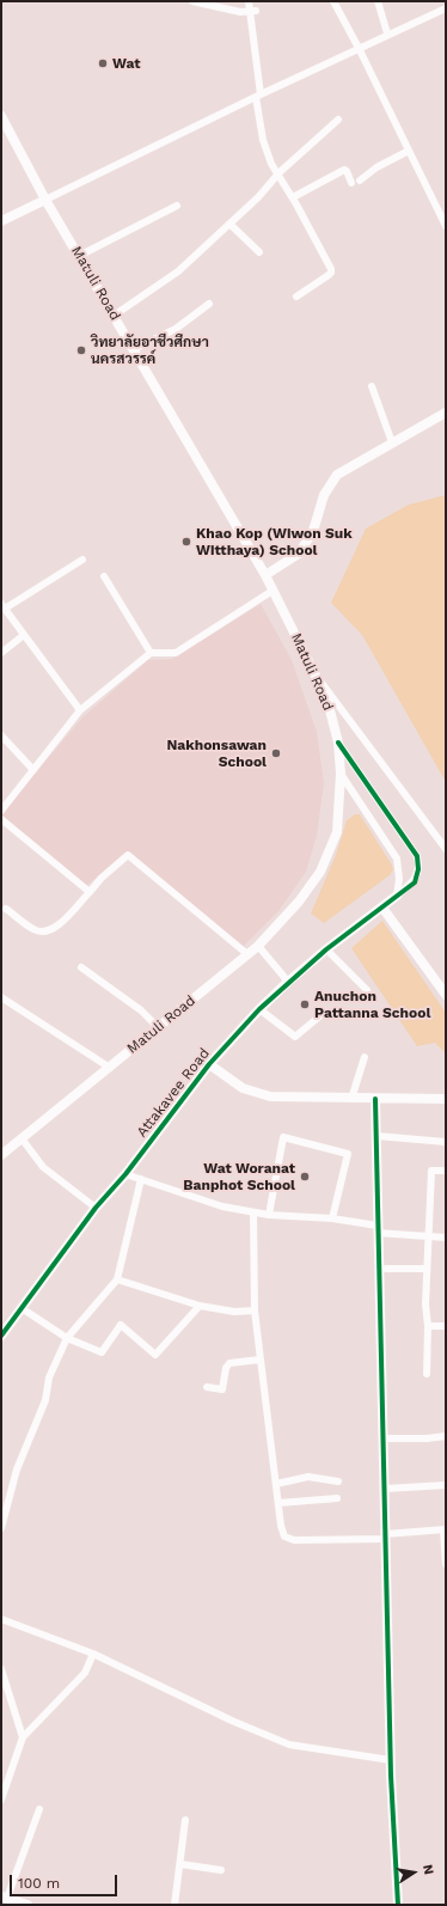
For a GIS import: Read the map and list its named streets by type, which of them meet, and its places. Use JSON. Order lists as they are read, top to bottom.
{
  "streets": {
    "street": ["Matuli Road", "Attakavee Road"]
  },
  "places": [
    "Wat",
    "วิทยาลัยอาชีวศึกษา นครสวรรค์",
    "Khao Kop (Wiwon Suk Witthaya) School",
    "Nakhonsawan School",
    "Anuchon Pattanna School",
    "Wat Woranat Banphot School"
  ],
  "scale_bar": "100 m",
  "north": "right"
}
